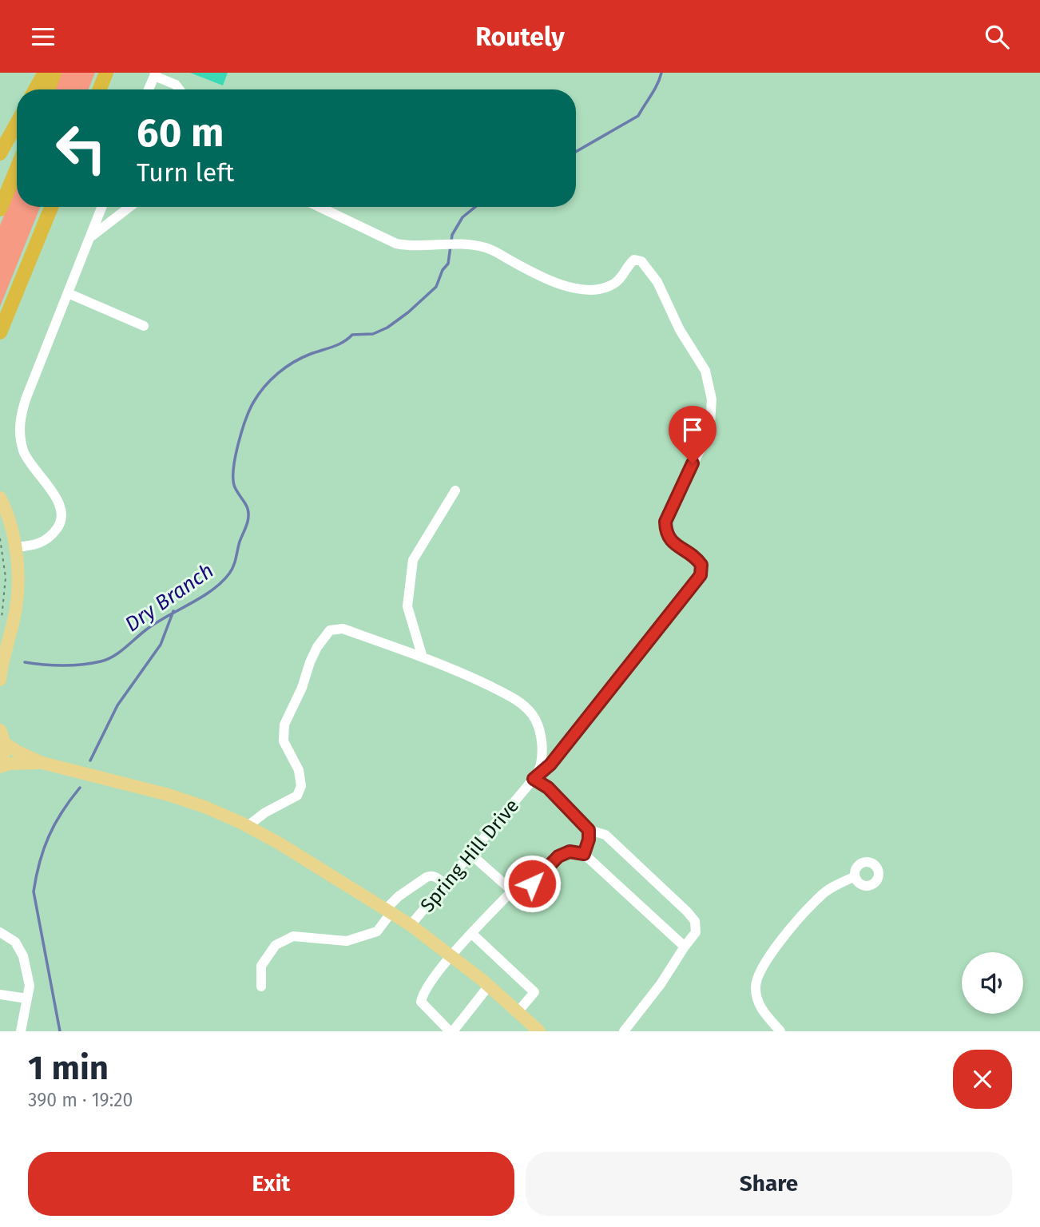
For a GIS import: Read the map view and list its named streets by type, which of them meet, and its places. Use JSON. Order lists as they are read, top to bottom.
{
  "streets": {
    "street": ["Spring Hill Drive"]
  },
  "water": ["Dry Branch"],
  "page": {
    "header": "Routely",
    "turn": ["60 m", "Turn left"],
    "heading": ["1 min", "390 m · 19:20"],
    "buttons": ["Exit", "Share"]
  }
}
